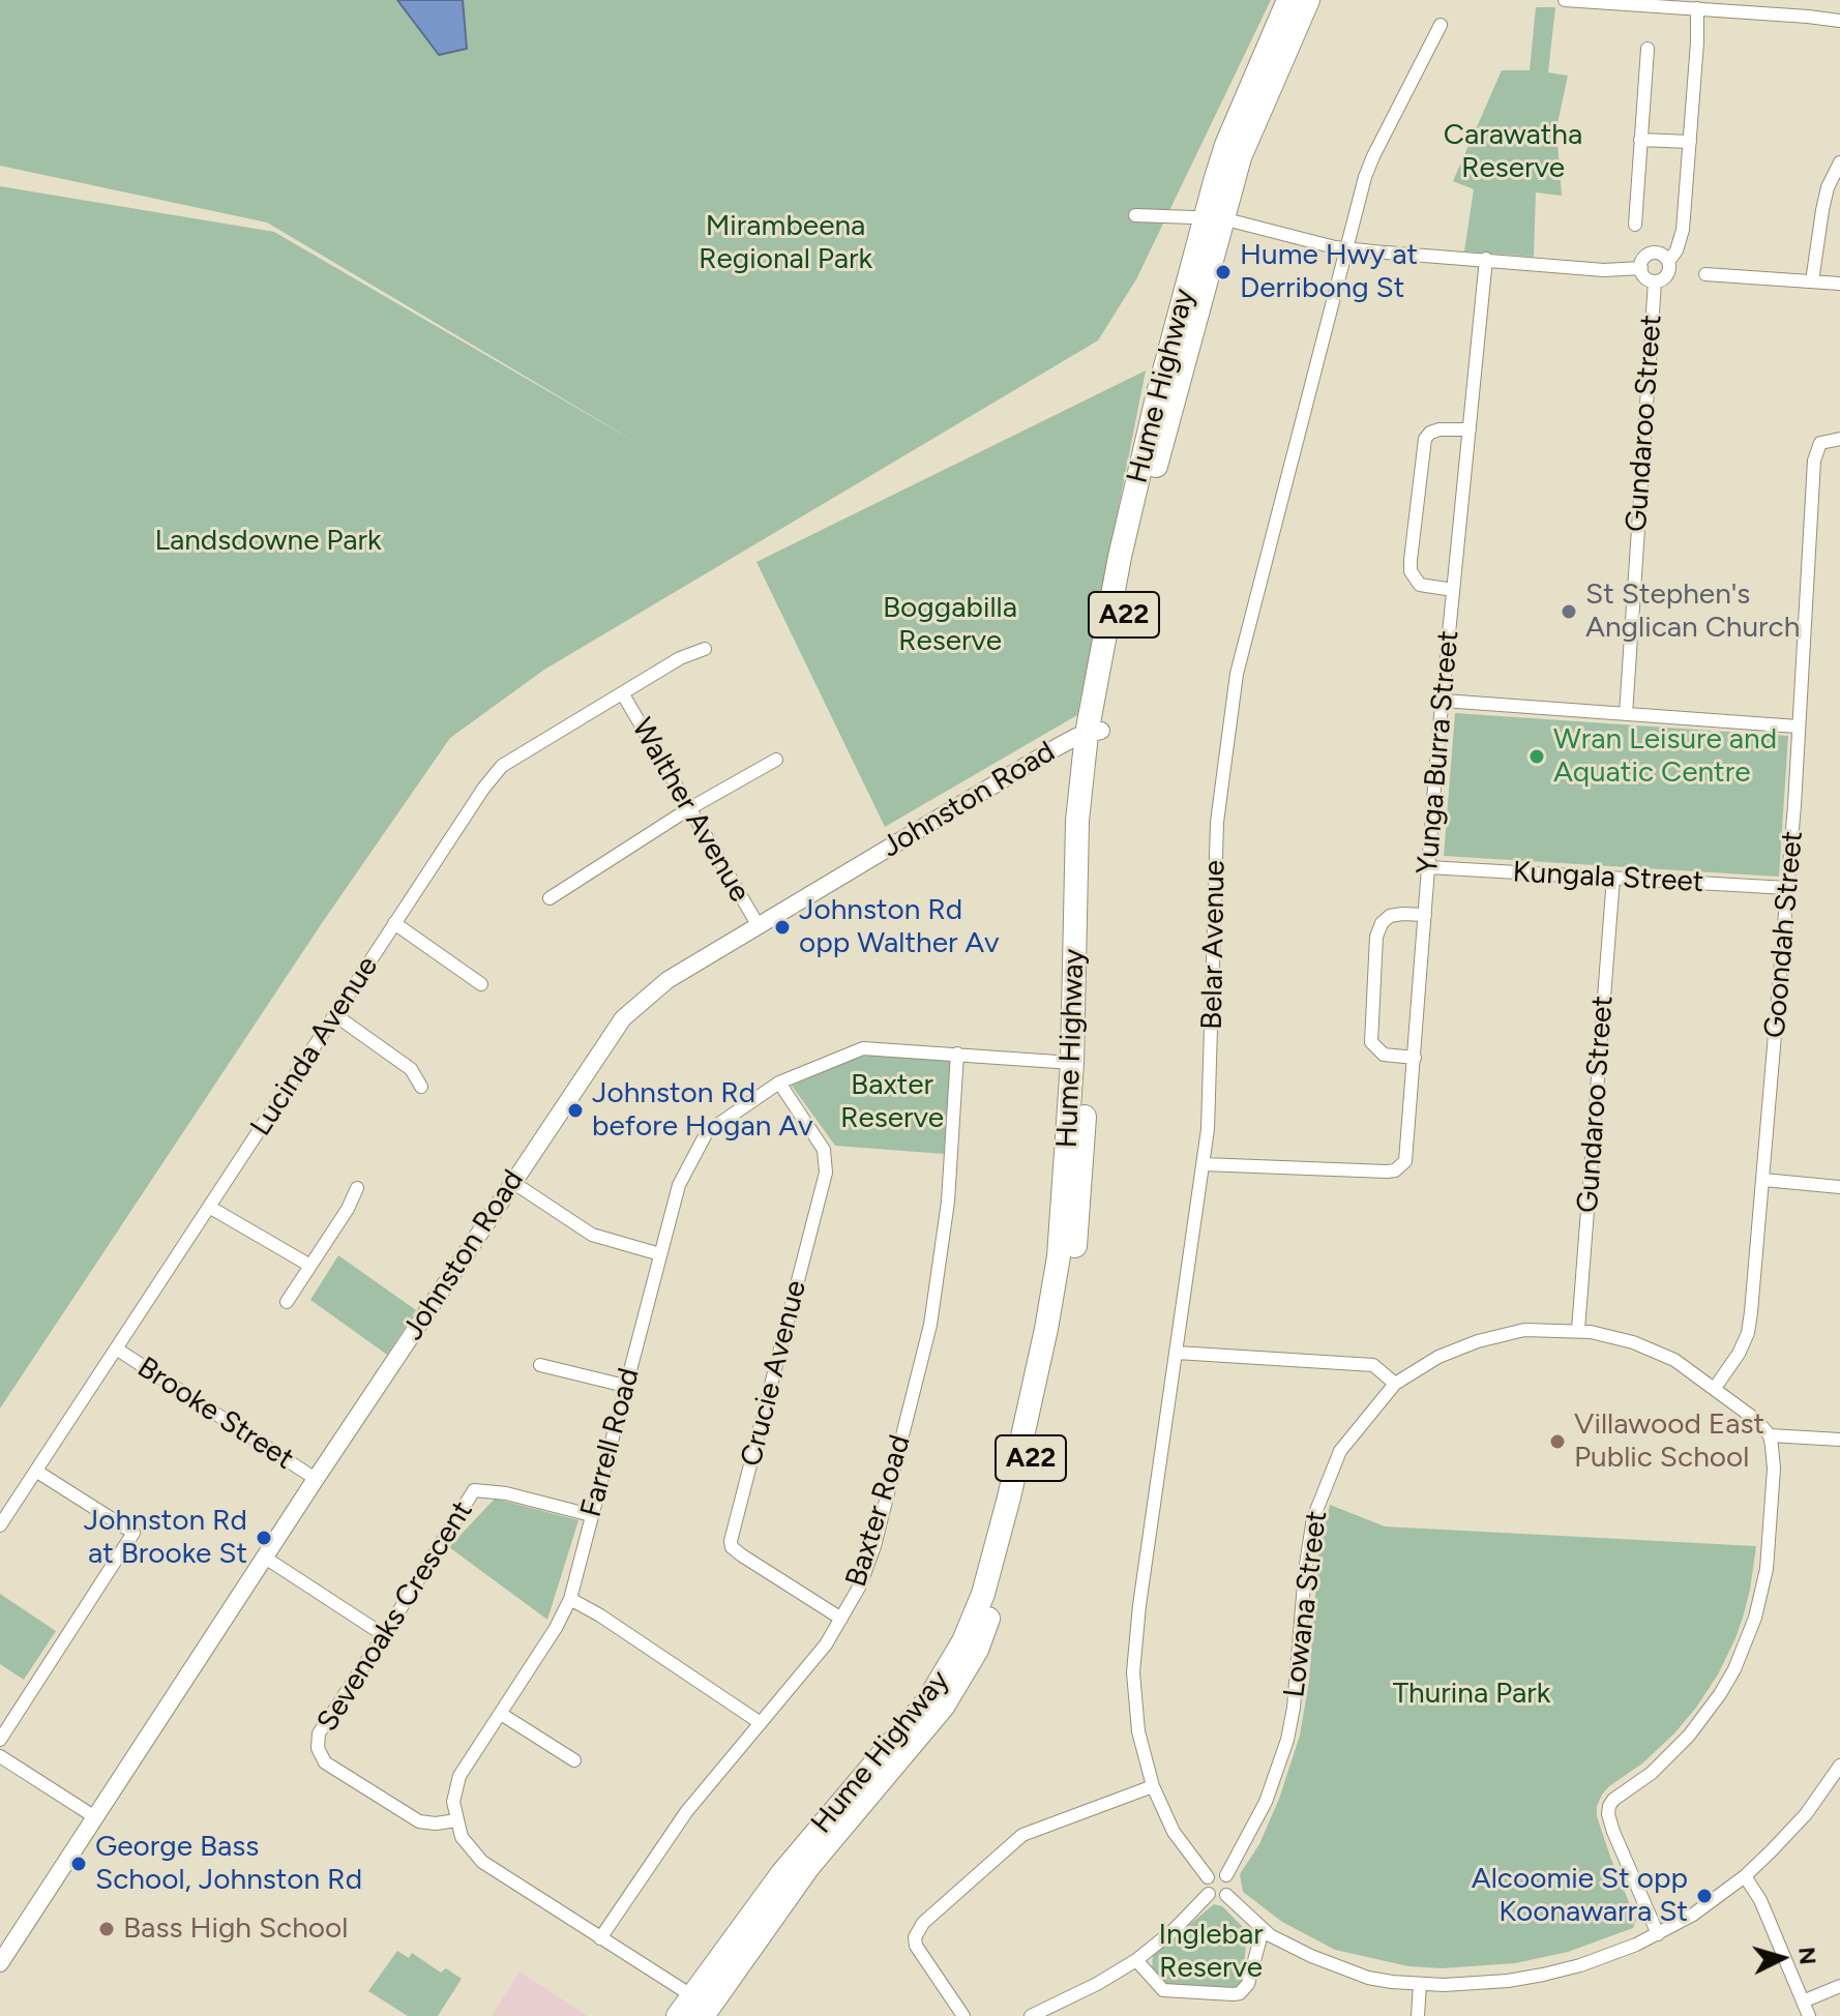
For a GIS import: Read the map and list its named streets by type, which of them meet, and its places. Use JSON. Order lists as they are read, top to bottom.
{
  "streets": {
    "highway": ["Hume Highway", "A22"],
    "street": [
      "Gundaroo Street",
      "Yunga Burra Street",
      "Johnston Road",
      "Walther Avenue",
      "Kungala Street",
      "Goondah Street",
      "Belar Avenue",
      "Lucinda Avenue",
      "Crucie Avenue",
      "Brooke Street",
      "Farrell Road",
      "Baxter Road",
      "Lowana Street",
      "Sevenoaks Crescent"
    ]
  },
  "crossings": [
    ["Hume Highway", "Johnston Road"],
    ["Hume Highway", "Farrell Road"],
    ["Gundaroo Street", "Kungala Street"],
    ["Gundaroo Street", "Lowana Street"],
    ["Yunga Burra Street", "Kungala Street"],
    ["Yunga Burra Street", "Belar Avenue"],
    ["Johnston Road", "Walther Avenue"],
    ["Johnston Road", "Brooke Street"],
    ["Walther Avenue", "Lucinda Avenue"],
    ["Kungala Street", "Goondah Street"],
    ["Goondah Street", "Lowana Street"],
    ["Belar Avenue", "Lowana Street"],
    ["Lucinda Avenue", "Brooke Street"],
    ["Crucie Avenue", "Farrell Road"],
    ["Crucie Avenue", "Baxter Road"],
    ["Farrell Road", "Baxter Road"],
    ["Farrell Road", "Sevenoaks Crescent"]
  ],
  "parks": [
    "Carawatha Reserve",
    "Mirambeena Regional Park",
    "Landsdowne Park",
    "Boggabilla Reserve",
    "Baxter Reserve",
    "Thurina Park",
    "Inglebar Reserve"
  ],
  "places": [
    "Hume Hwy at Derribong St",
    "St Stephen's Anglican Church",
    "Wran Leisure and Aquatic Centre",
    "Johnston Rd opp Walther Av",
    "Johnston Rd before Hogan Av",
    "Villawood East Public School",
    "Johnston Rd at Brooke St",
    "George Bass School, Johnston Rd",
    "Alcoomie St opp Koonawarra St",
    "Bass High School"
  ],
  "north": "right"
}
